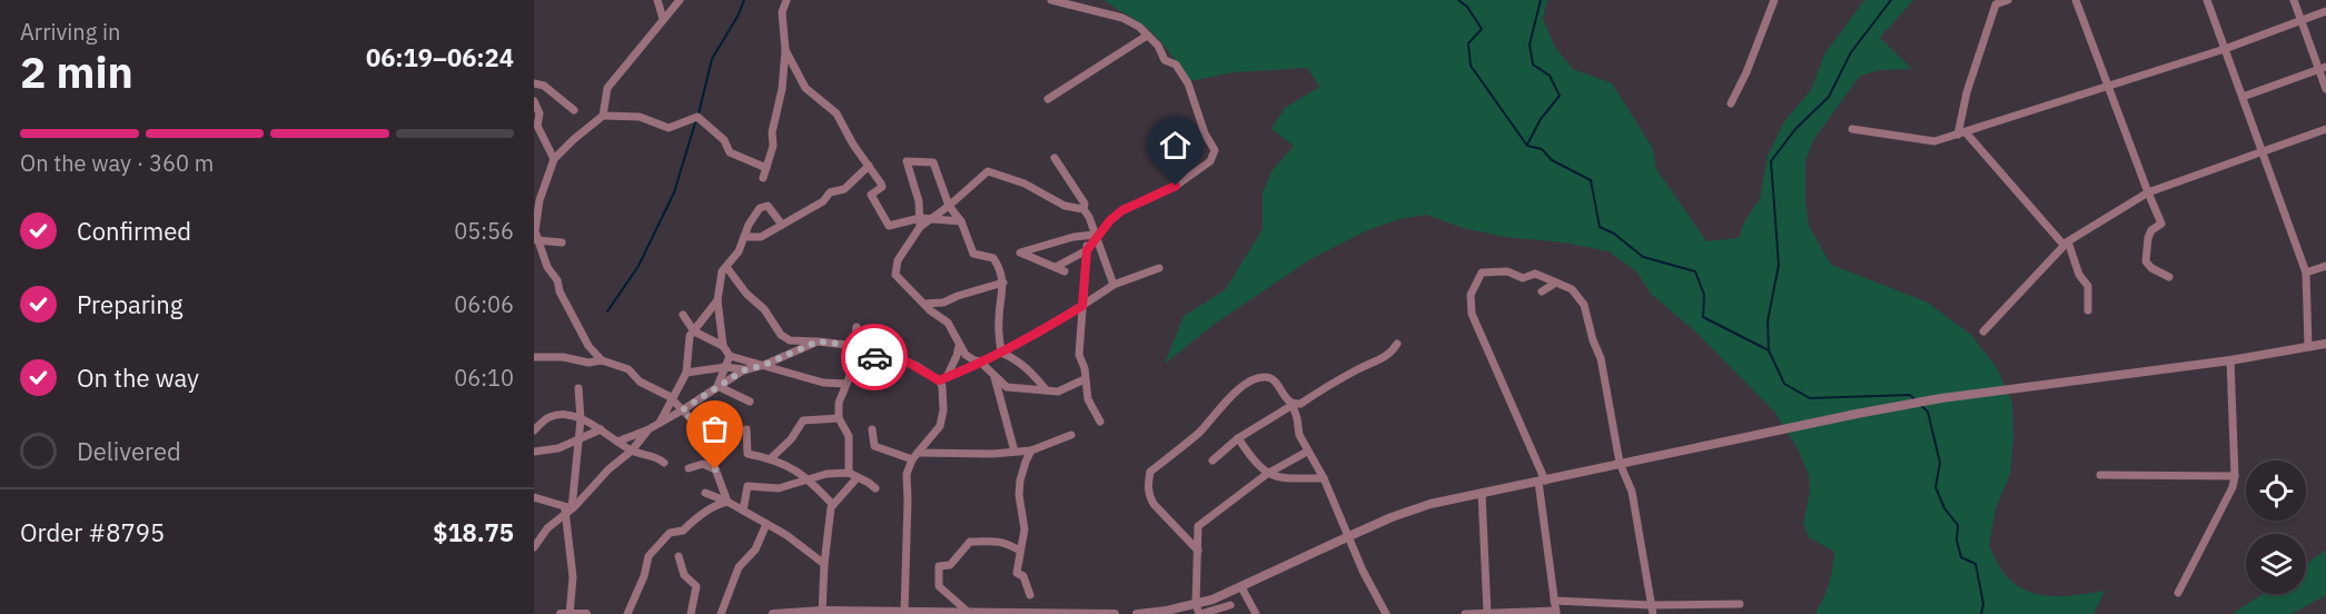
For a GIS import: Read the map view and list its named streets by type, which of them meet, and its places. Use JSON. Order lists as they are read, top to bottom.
{
  "page": {
    "heading": ["2 min", "Arriving in", "06:19–06:24"],
    "panel": ["Order #8795", "$18.75"],
    "bar": "On the way · 360 m",
    "list": [
      ["Confirmed", "05:56"],
      ["Preparing", "06:06"],
      ["On the way", "06:10"],
      "Delivered"
    ]
  }
}
